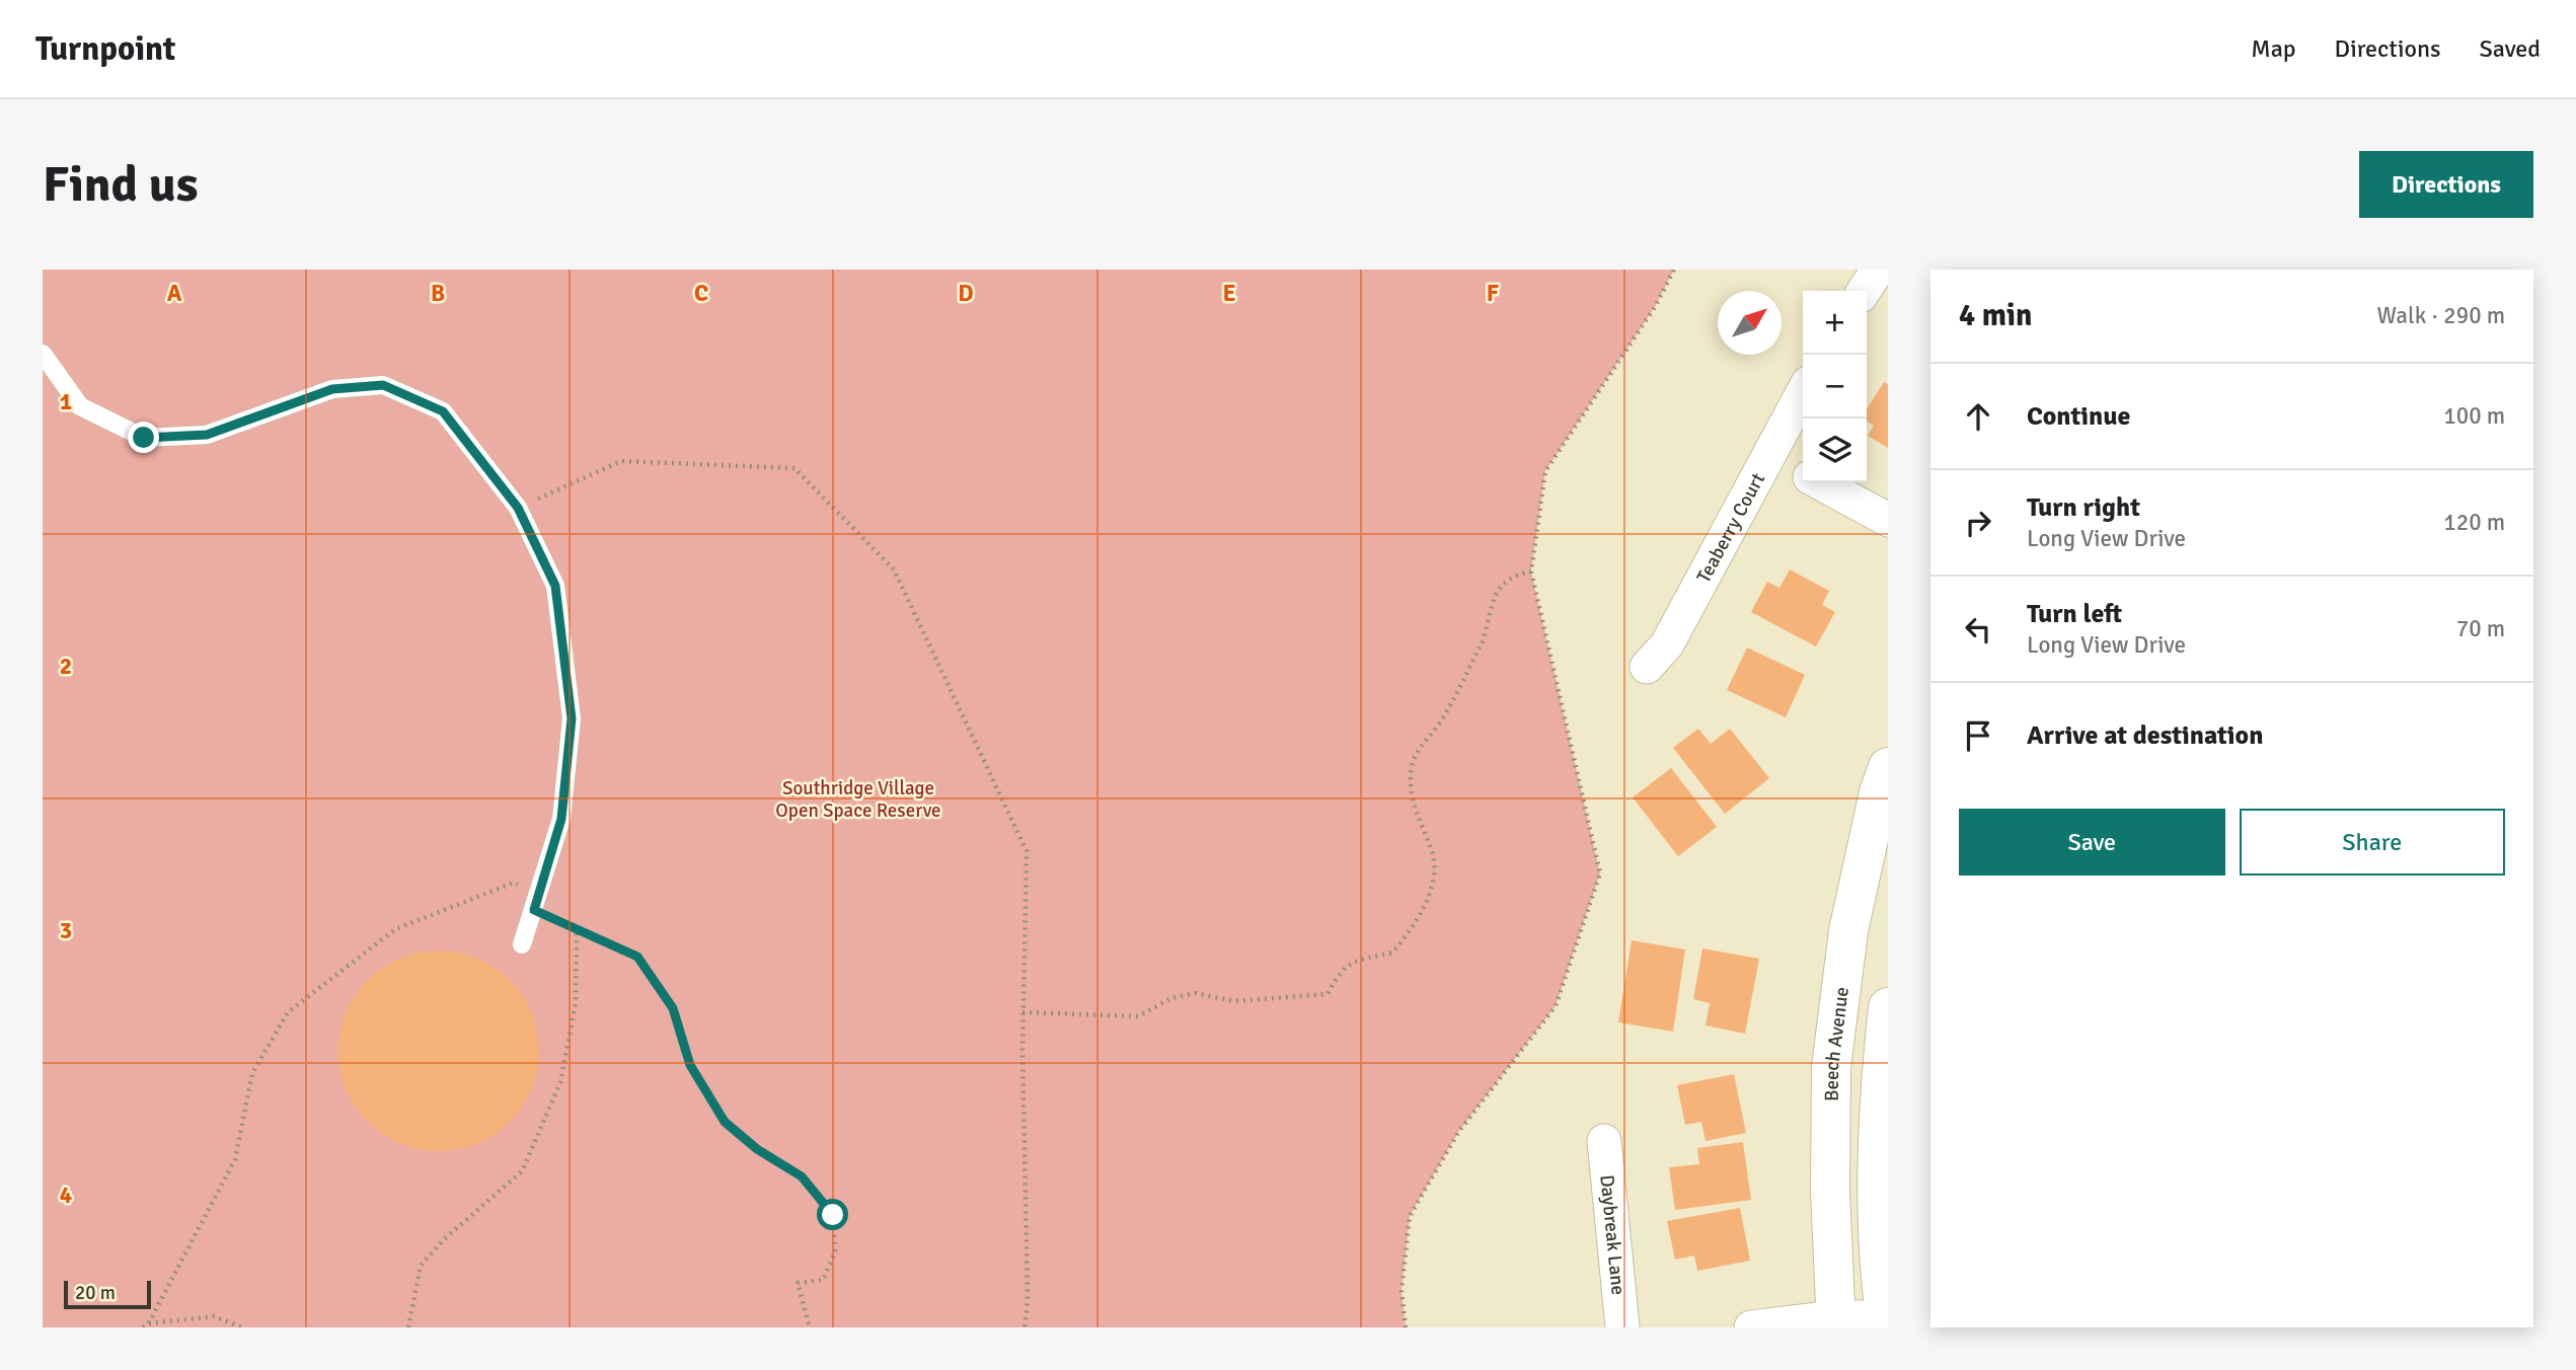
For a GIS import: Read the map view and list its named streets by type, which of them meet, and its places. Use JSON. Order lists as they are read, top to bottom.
{
  "streets": {
    "street": ["Teaberry Court", "Beech Avenue", "Daybreak Lane"]
  },
  "parks": ["Southridge Village Open Space Reserve"],
  "scale_bar": "20 m",
  "north": "top right",
  "page": {
    "header": "Turnpoint",
    "nav": ["Map", "Directions", "Saved"],
    "buttons": [
      "Directions",
      ["Save", "Share"]
    ],
    "title": "Find us",
    "heading": ["4 min", "Walk · 290 m"],
    "map_buttons": ["+", "−"],
    "list": [
      ["Continue", "100 m"],
      ["Turn right", "Long View Drive", "120 m"],
      ["Turn left", "Long View Drive", "70 m"],
      "Arrive at destination"
    ],
    "scale": "20 m"
  },
  "grid": {
    "columns": [
      "A",
      "B",
      "C",
      "D",
      "E",
      "F"
    ],
    "rows": [
      "1",
      "2",
      "3",
      "4"
    ]
  }
}
